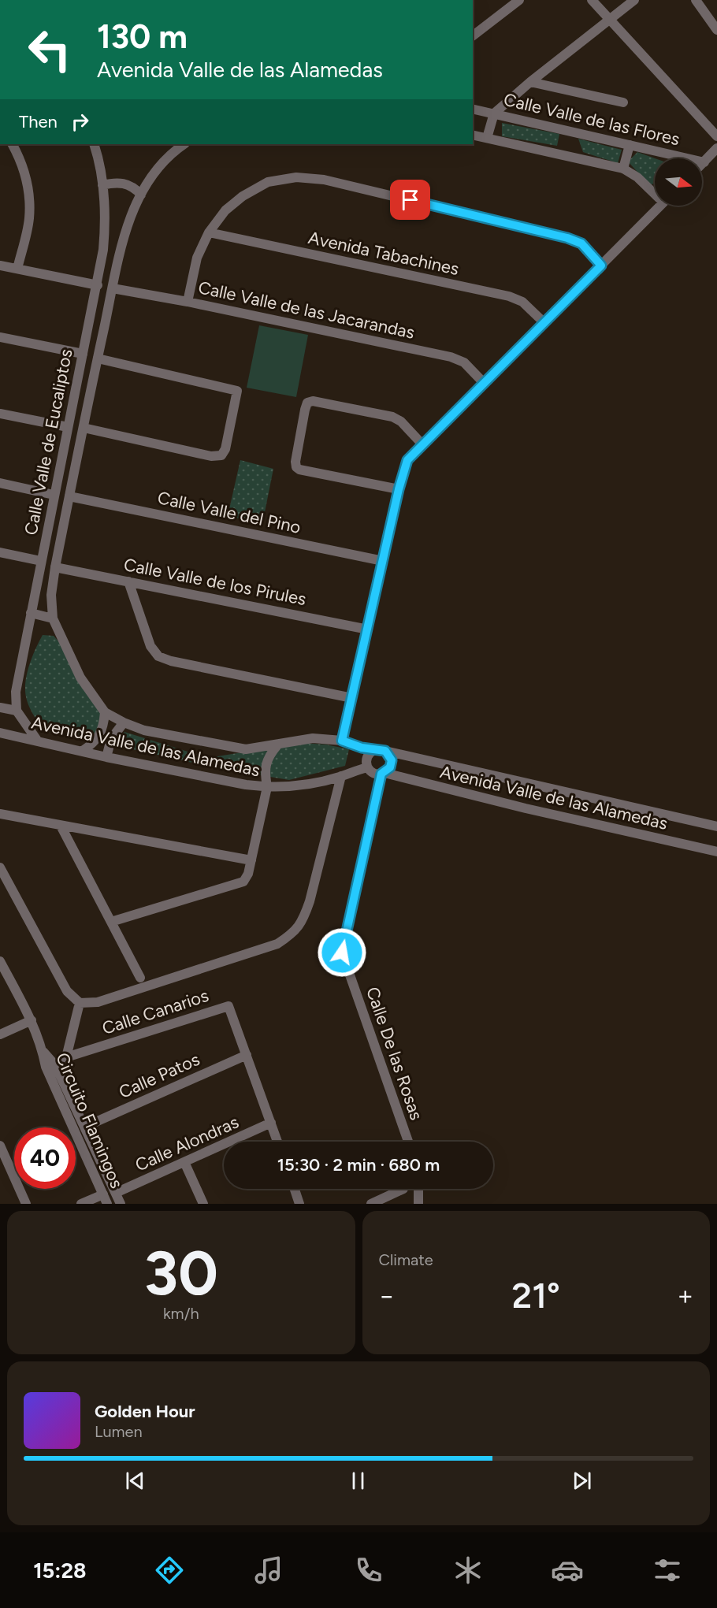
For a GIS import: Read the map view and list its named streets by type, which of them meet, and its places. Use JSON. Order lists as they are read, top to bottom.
{
  "streets": {
    "street": [
      "Calle Valle de las Flores",
      "Avenida Tabachines",
      "Calle Valle de las Jacarandas",
      "Calle Valle de Eucaliptos",
      "Calle Valle del Pino",
      "Calle Valle de los Pirules",
      "Avenida Valle de las Alamedas",
      "Calle Canarios",
      "Calle De las Rosas",
      "Calle Patos",
      "Circuito Flamingos",
      "Calle Alondras"
    ]
  },
  "crossings": [
    ["Calle Valle de las Jacarandas", "Calle Valle de Eucaliptos"],
    ["Calle Valle de Eucaliptos", "Calle Valle del Pino"],
    ["Calle Valle de Eucaliptos", "Calle Valle de los Pirules"],
    ["Calle Valle de Eucaliptos", "Avenida Valle de las Alamedas"],
    ["Avenida Valle de las Alamedas", "Calle De las Rosas"],
    ["Calle Canarios", "Calle Patos"],
    ["Calle Canarios", "Circuito Flamingos"],
    ["Calle Canarios", "Calle Alondras"],
    ["Calle Patos", "Circuito Flamingos"],
    ["Circuito Flamingos", "Calle Alondras"]
  ],
  "north": "right",
  "page": {
    "turn": ["130 m", "Avenida Valle de las Alamedas"],
    "then": "Then",
    "limit": "40",
    "trip": "15:30 · 2 min · 680 m",
    "tile": [
      ["30", "km/h"],
      "Climate"
    ],
    "heat": ["−", "21°", "+"],
    "song": ["Golden Hour", "Lumen"],
    "tabs": "15:28"
  }
}
